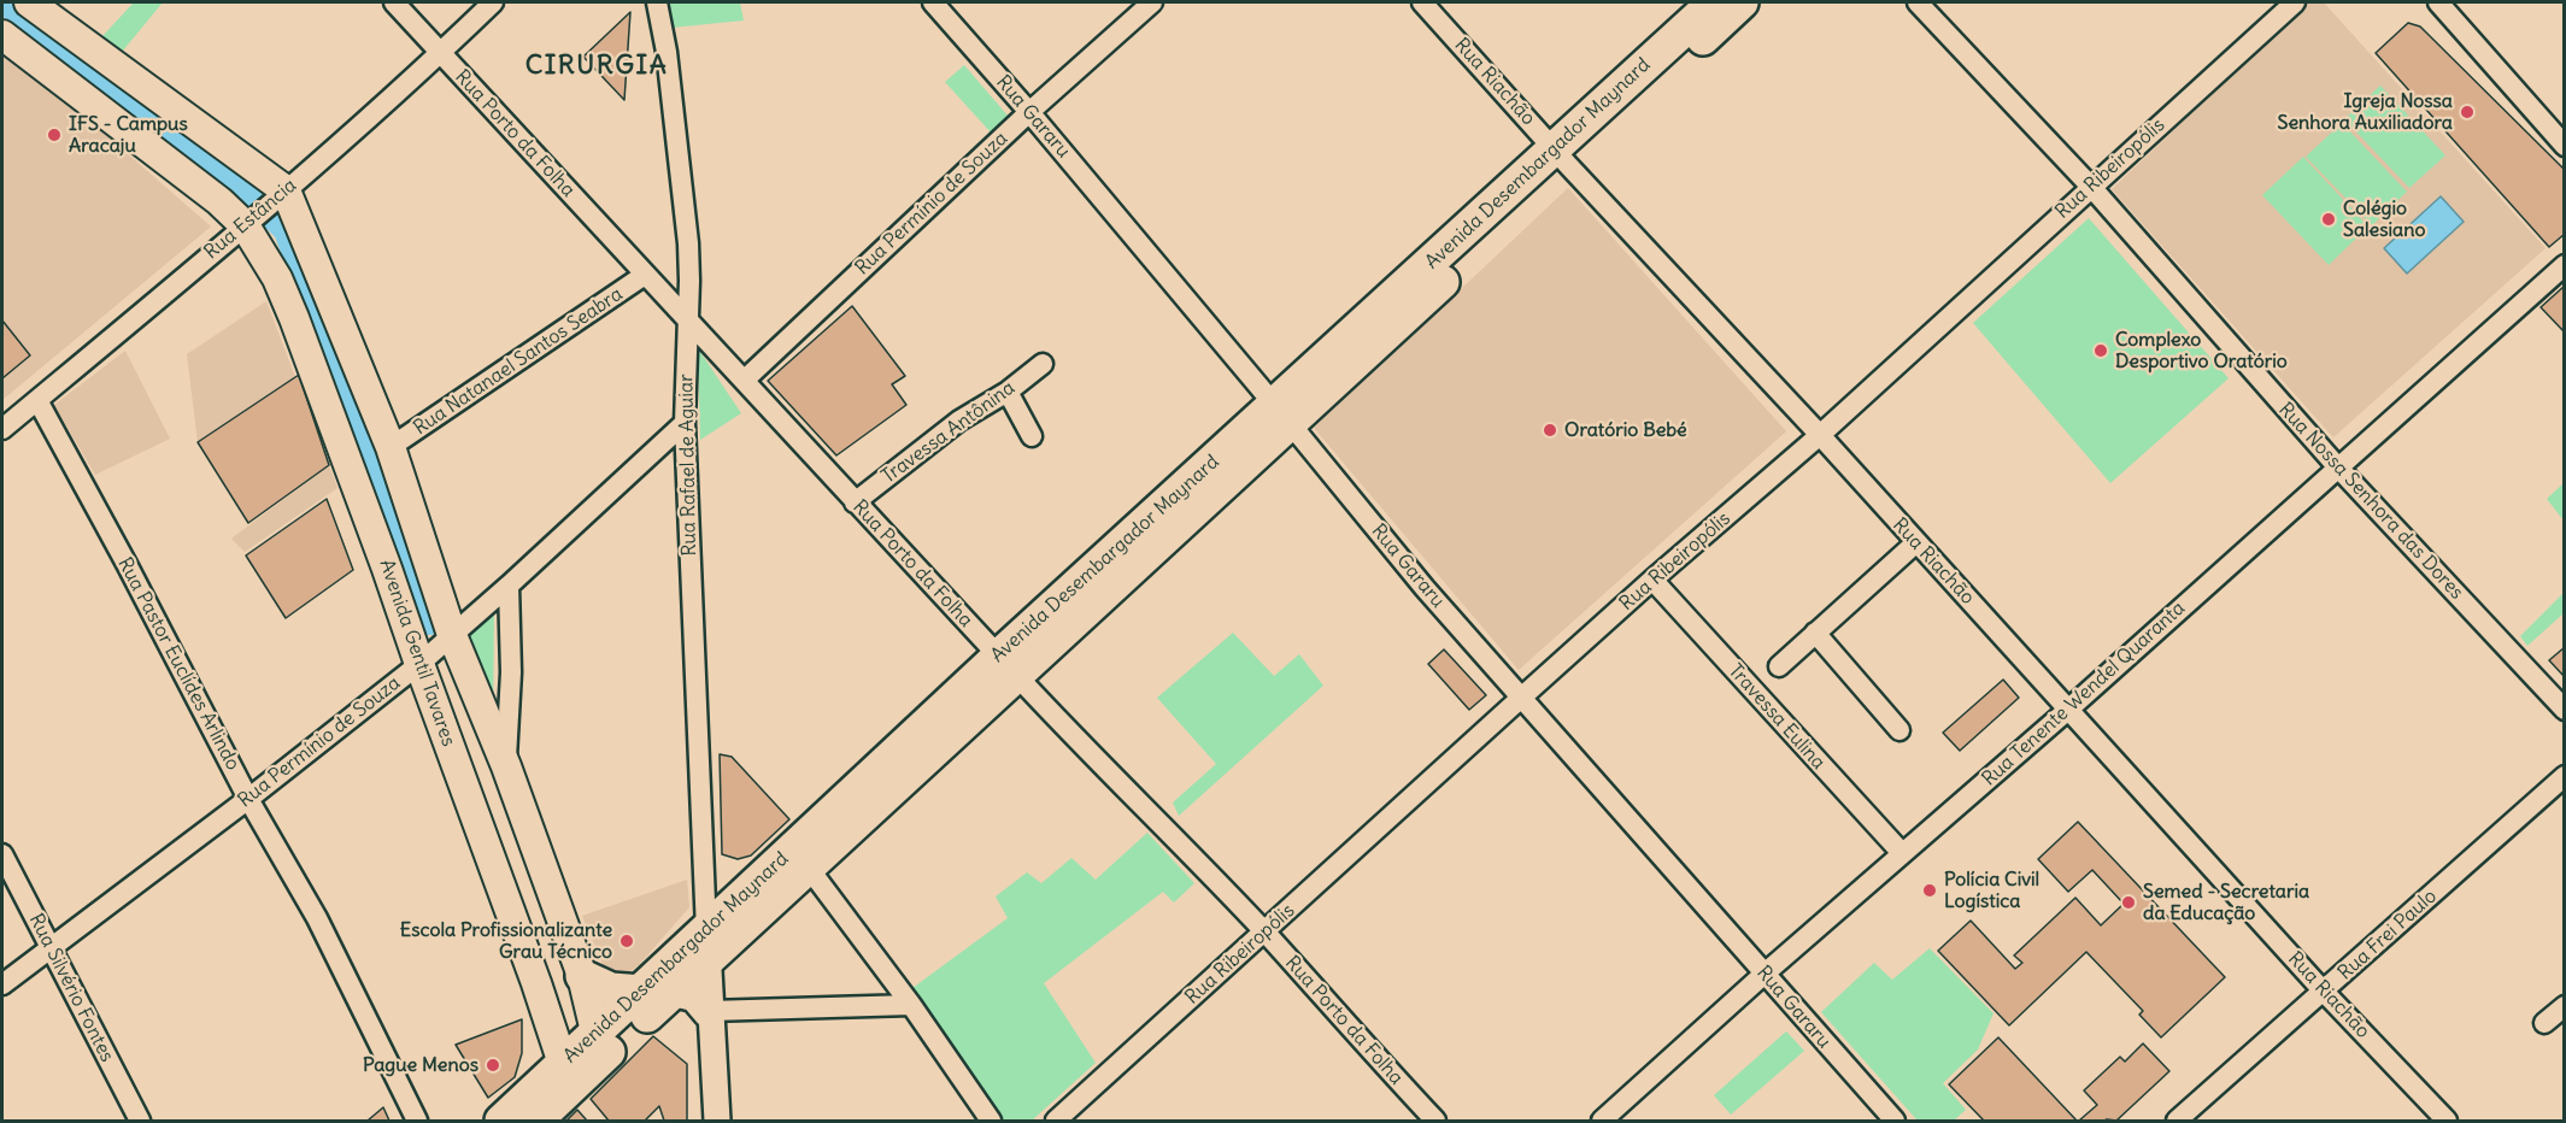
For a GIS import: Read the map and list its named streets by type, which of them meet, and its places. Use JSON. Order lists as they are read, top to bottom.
{
  "streets": {
    "main road": ["Avenida Desembargador Maynard", "Avenida Gentil Tavares"],
    "street": [
      "Rua Riachão",
      "Rua Gararu",
      "Rua Porto da Folha",
      "Rua Ribeiropólis",
      "Rua Permínio de Souza",
      "Rua Estância",
      "Rua Natanael Santos Seabra",
      "Travessa Antônina",
      "Rua Rafael de Aguiar",
      "Rua Nossa Senhora das Dores",
      "Rua Pastor Euclídes Arlindo",
      "Rua Tenente Wendel Quaranta",
      "Travessa Eulina",
      "Rua Frei Paulo",
      "Rua Silvério Fontes"
    ]
  },
  "crossings": [
    ["Rua Riachão", "Avenida Desembargador Maynard"],
    ["Rua Riachão", "Rua Ribeiropólis"],
    ["Rua Riachão", "Rua Tenente Wendel Quaranta"],
    ["Rua Riachão", "Rua Frei Paulo"],
    ["Rua Gararu", "Avenida Desembargador Maynard"],
    ["Rua Gararu", "Rua Ribeiropólis"],
    ["Rua Gararu", "Rua Permínio de Souza"],
    ["Rua Gararu", "Rua Tenente Wendel Quaranta"],
    ["Rua Porto da Folha", "Avenida Desembargador Maynard"],
    ["Rua Porto da Folha", "Rua Ribeiropólis"],
    ["Rua Porto da Folha", "Rua Permínio de Souza"],
    ["Rua Porto da Folha", "Rua Estância"],
    ["Rua Porto da Folha", "Rua Natanael Santos Seabra"],
    ["Rua Porto da Folha", "Travessa Antônina"],
    ["Rua Porto da Folha", "Rua Rafael de Aguiar"],
    ["Avenida Desembargador Maynard", "Rua Rafael de Aguiar"],
    ["Avenida Desembargador Maynard", "Avenida Gentil Tavares"],
    ["Rua Ribeiropólis", "Rua Nossa Senhora das Dores"],
    ["Rua Ribeiropólis", "Travessa Eulina"],
    ["Rua Permínio de Souza", "Rua Rafael de Aguiar"],
    ["Rua Permínio de Souza", "Avenida Gentil Tavares"],
    ["Rua Permínio de Souza", "Rua Pastor Euclídes Arlindo"],
    ["Rua Permínio de Souza", "Rua Silvério Fontes"],
    ["Rua Estância", "Avenida Gentil Tavares"],
    ["Rua Estância", "Rua Pastor Euclídes Arlindo"],
    ["Rua Natanael Santos Seabra", "Avenida Gentil Tavares"],
    ["Rua Nossa Senhora das Dores", "Rua Tenente Wendel Quaranta"],
    ["Rua Tenente Wendel Quaranta", "Travessa Eulina"]
  ],
  "districts": ["CIRURGIA"],
  "places": [
    "Igreja Nossa Senhora Auxiliadora",
    "IFS - Campus Aracaju",
    "Colégio Salesiano",
    "Complexo Desportivo Oratório",
    "Oratório Bebé",
    "Polícia Civil Logística",
    "Semed - Secretaria da Educação",
    "Escola Profissionalizante Grau Técnico",
    "Pague Menos"
  ]
}
